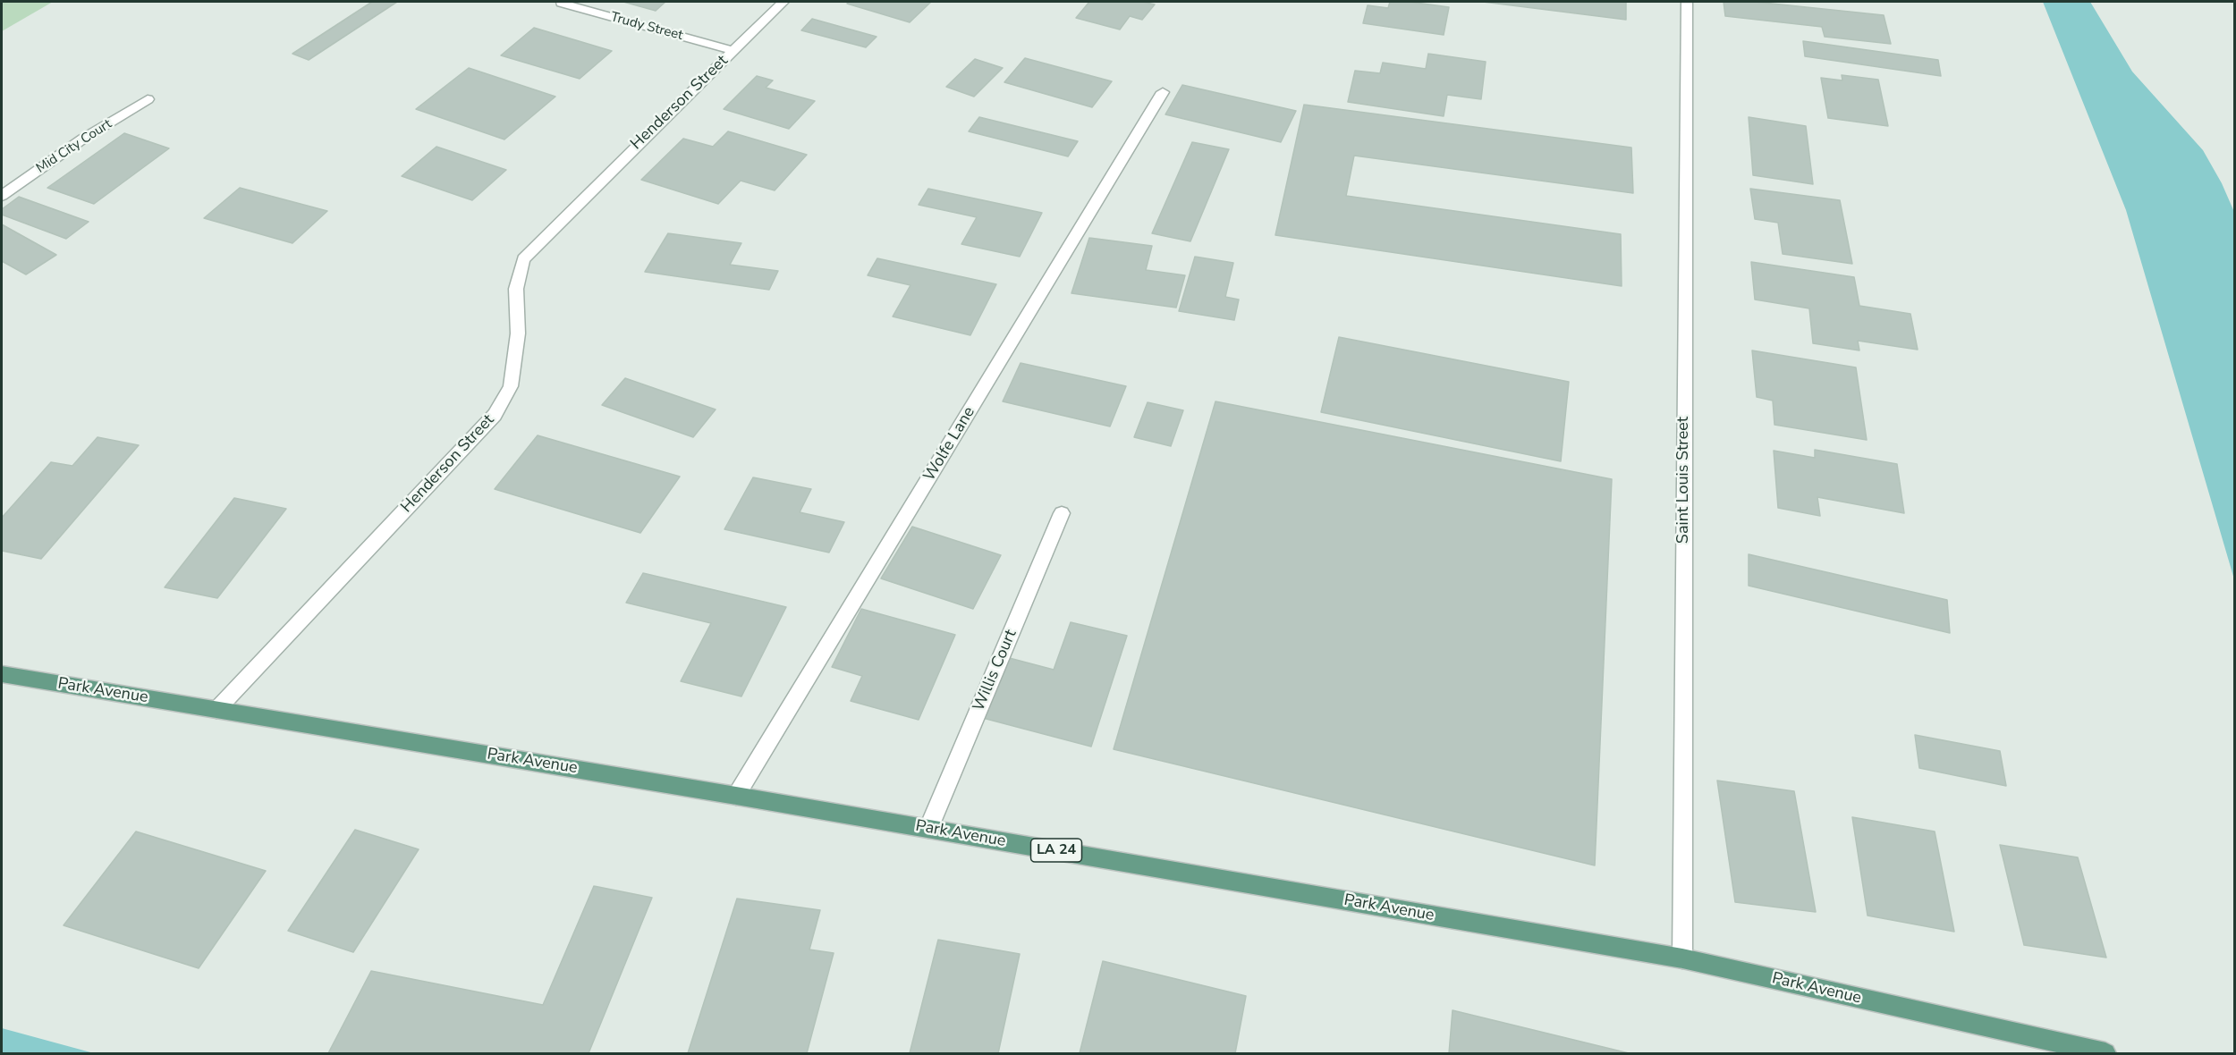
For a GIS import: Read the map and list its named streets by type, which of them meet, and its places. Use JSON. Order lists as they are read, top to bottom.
{
  "streets": {
    "main road": ["Park Avenue", "LA 24"],
    "street": [
      "Trudy Street",
      "Henderson Street",
      "Mid City Court",
      "Wolfe Lane",
      "Saint Louis Street",
      "Willis Court"
    ]
  },
  "crossings": [
    ["Trudy Street", "Henderson Street"],
    ["Henderson Street", "Park Avenue"],
    ["Wolfe Lane", "Park Avenue"],
    ["Saint Louis Street", "Park Avenue"],
    ["Willis Court", "Park Avenue"]
  ]
}
